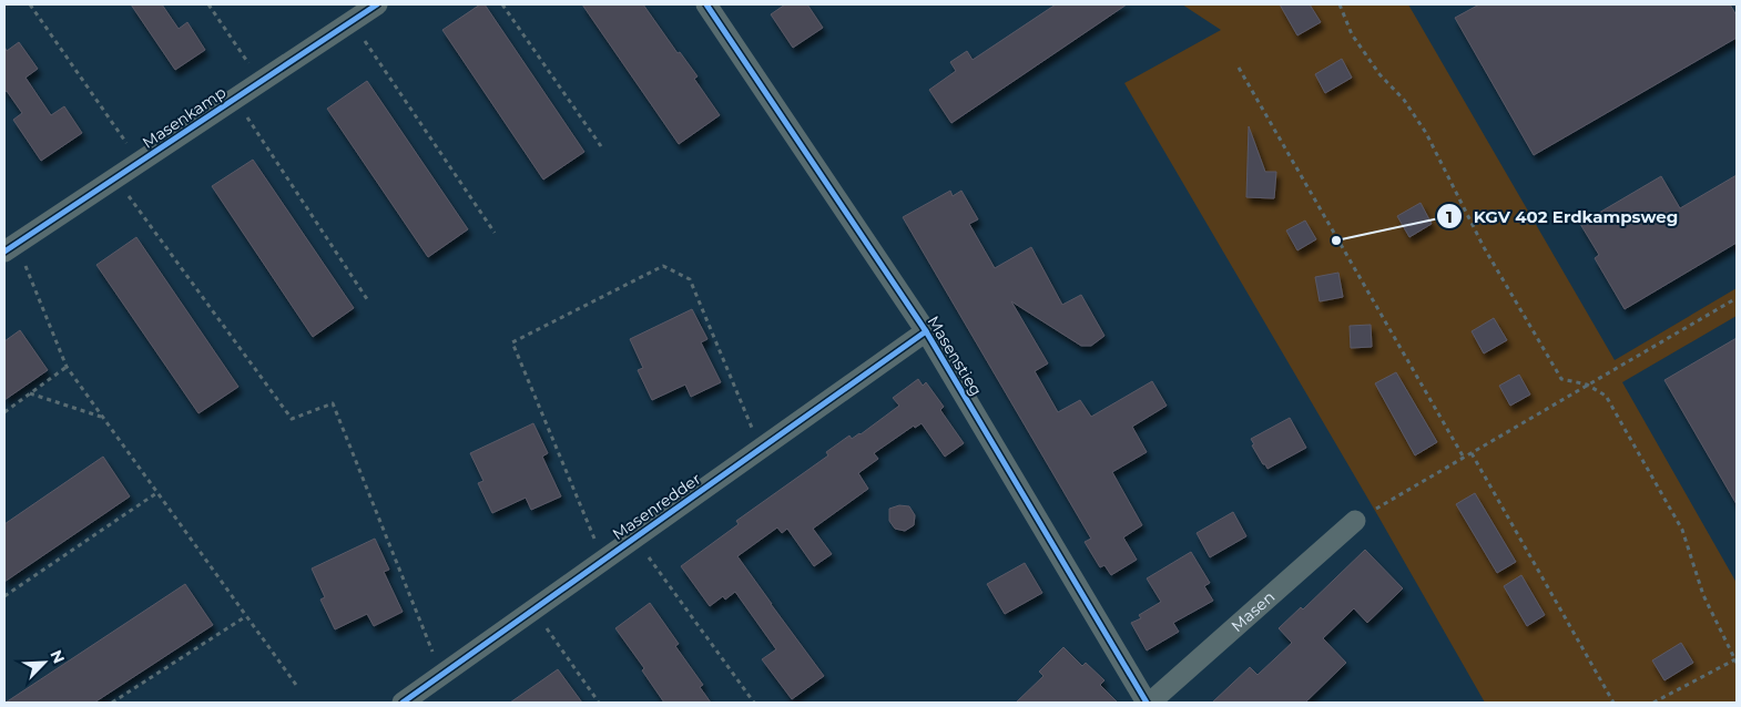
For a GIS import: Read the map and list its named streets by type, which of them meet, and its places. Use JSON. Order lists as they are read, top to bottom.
{
  "streets": {
    "street": [
      "Masenkamp",
      "Masenstieg",
      "Masenredder",
      "Masen"
    ]
  },
  "crossings": [
    ["Masenstieg", "Masenredder"],
    ["Masenstieg", "Masen"]
  ],
  "places": ["KGV 402 Erdkampsweg"],
  "north": "top right"
}
